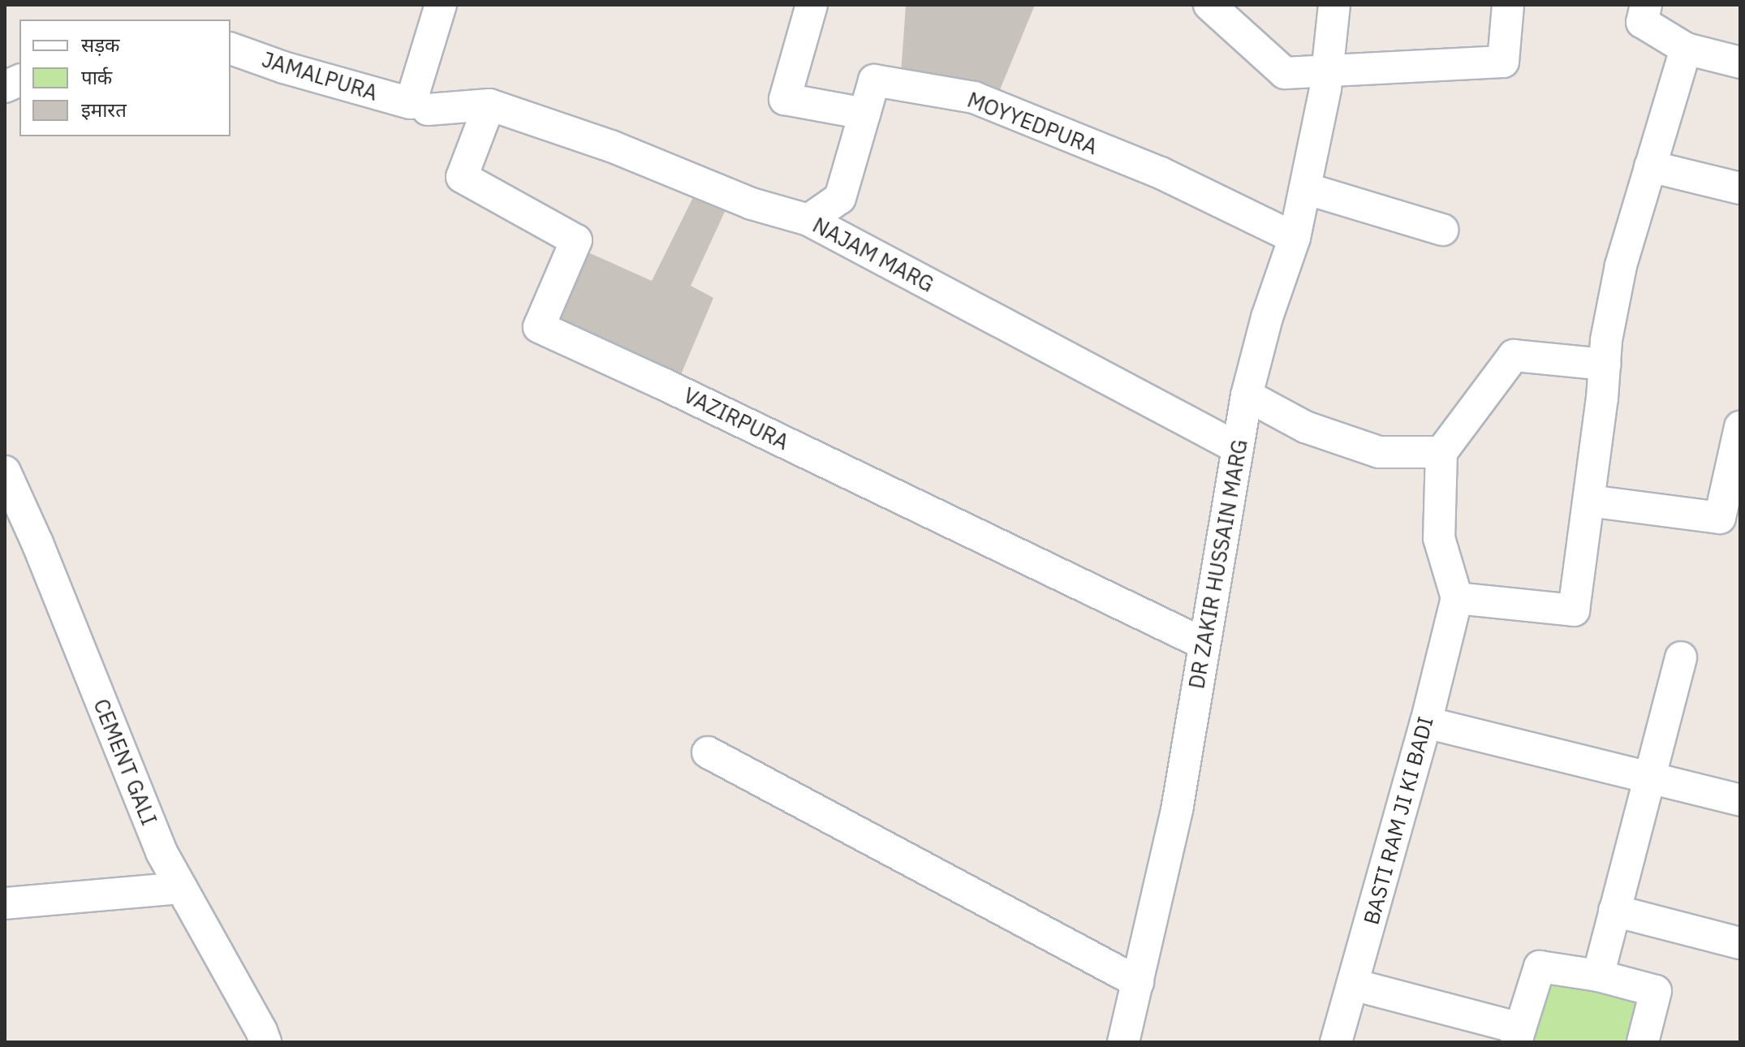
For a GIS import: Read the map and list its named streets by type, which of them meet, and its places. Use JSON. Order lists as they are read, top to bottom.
{
  "streets": {
    "street": [
      "JAMALPURA",
      "MOYYEDPURA",
      "NAJAM MARG",
      "VAZIRPURA",
      "DR ZAKIR HUSSAIN MARG",
      "CEMENT GALI",
      "BASTI RAM JI KI BADI"
    ]
  },
  "crossings": [
    ["MOYYEDPURA", "NAJAM MARG"],
    ["MOYYEDPURA", "DR ZAKIR HUSSAIN MARG"],
    ["NAJAM MARG", "VAZIRPURA"],
    ["NAJAM MARG", "DR ZAKIR HUSSAIN MARG"],
    ["VAZIRPURA", "DR ZAKIR HUSSAIN MARG"]
  ],
  "legend": ["सड़क", "पार्क", "इमारत"]
}
